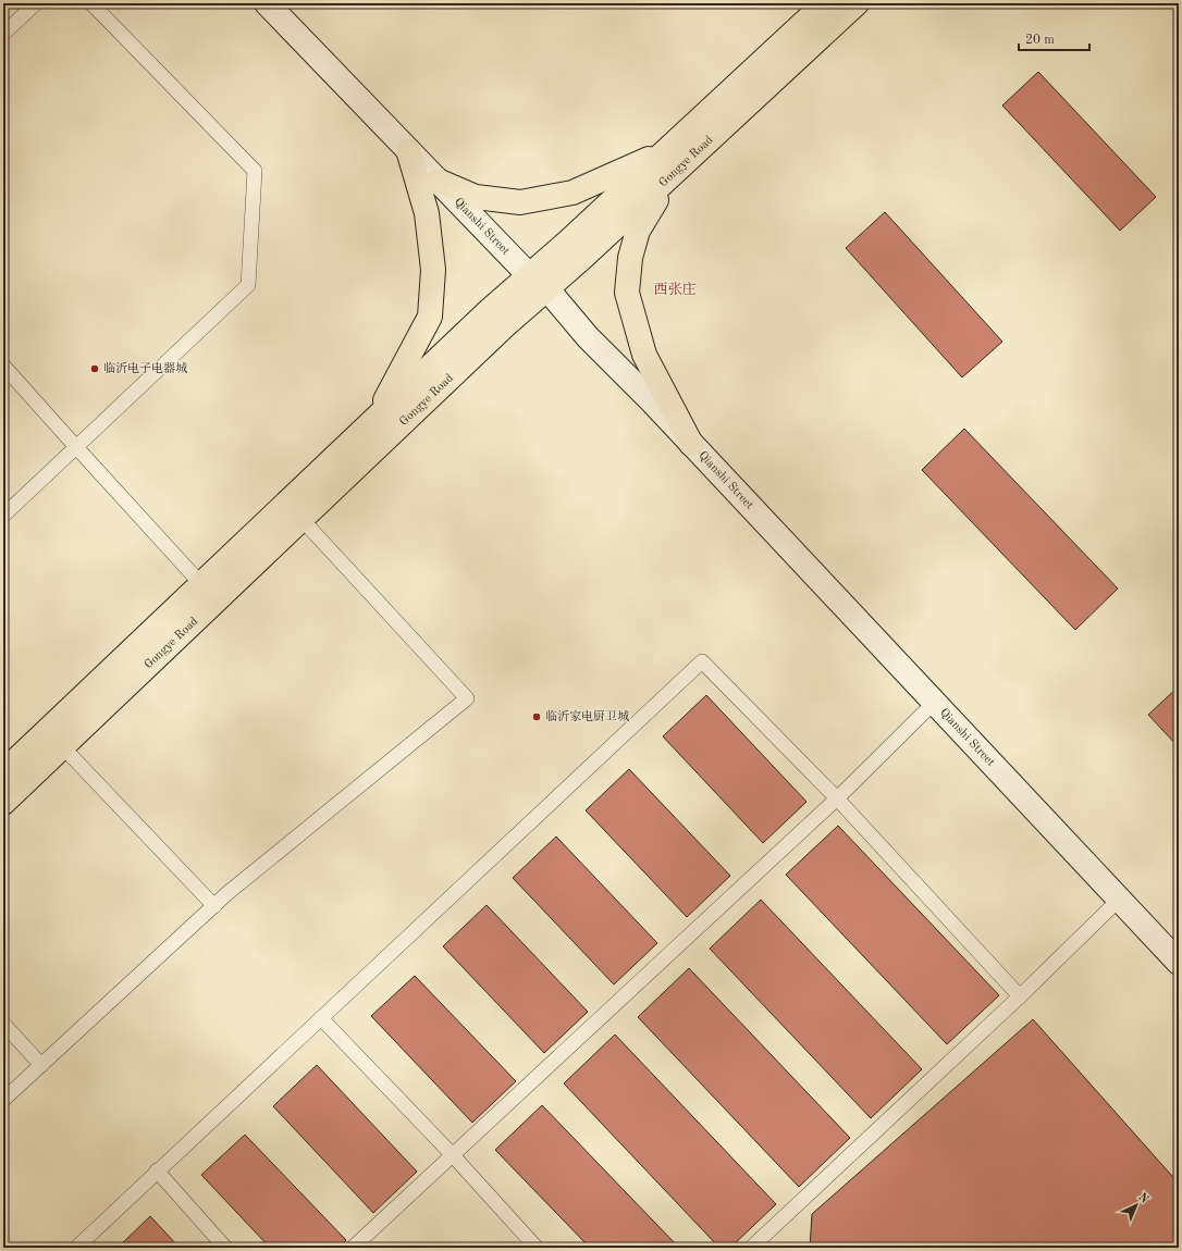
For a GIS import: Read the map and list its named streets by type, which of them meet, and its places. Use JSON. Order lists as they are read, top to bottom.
{
  "streets": {
    "main road": ["Gongye Road", "Qianshi Street"]
  },
  "crossings": [
    ["Gongye Road", "Qianshi Street"]
  ],
  "districts": ["西张庄"],
  "places": ["临沂电子电器城", "临沂家电厨卫城"],
  "scale_bar": "20 m",
  "north": "top right"
}
